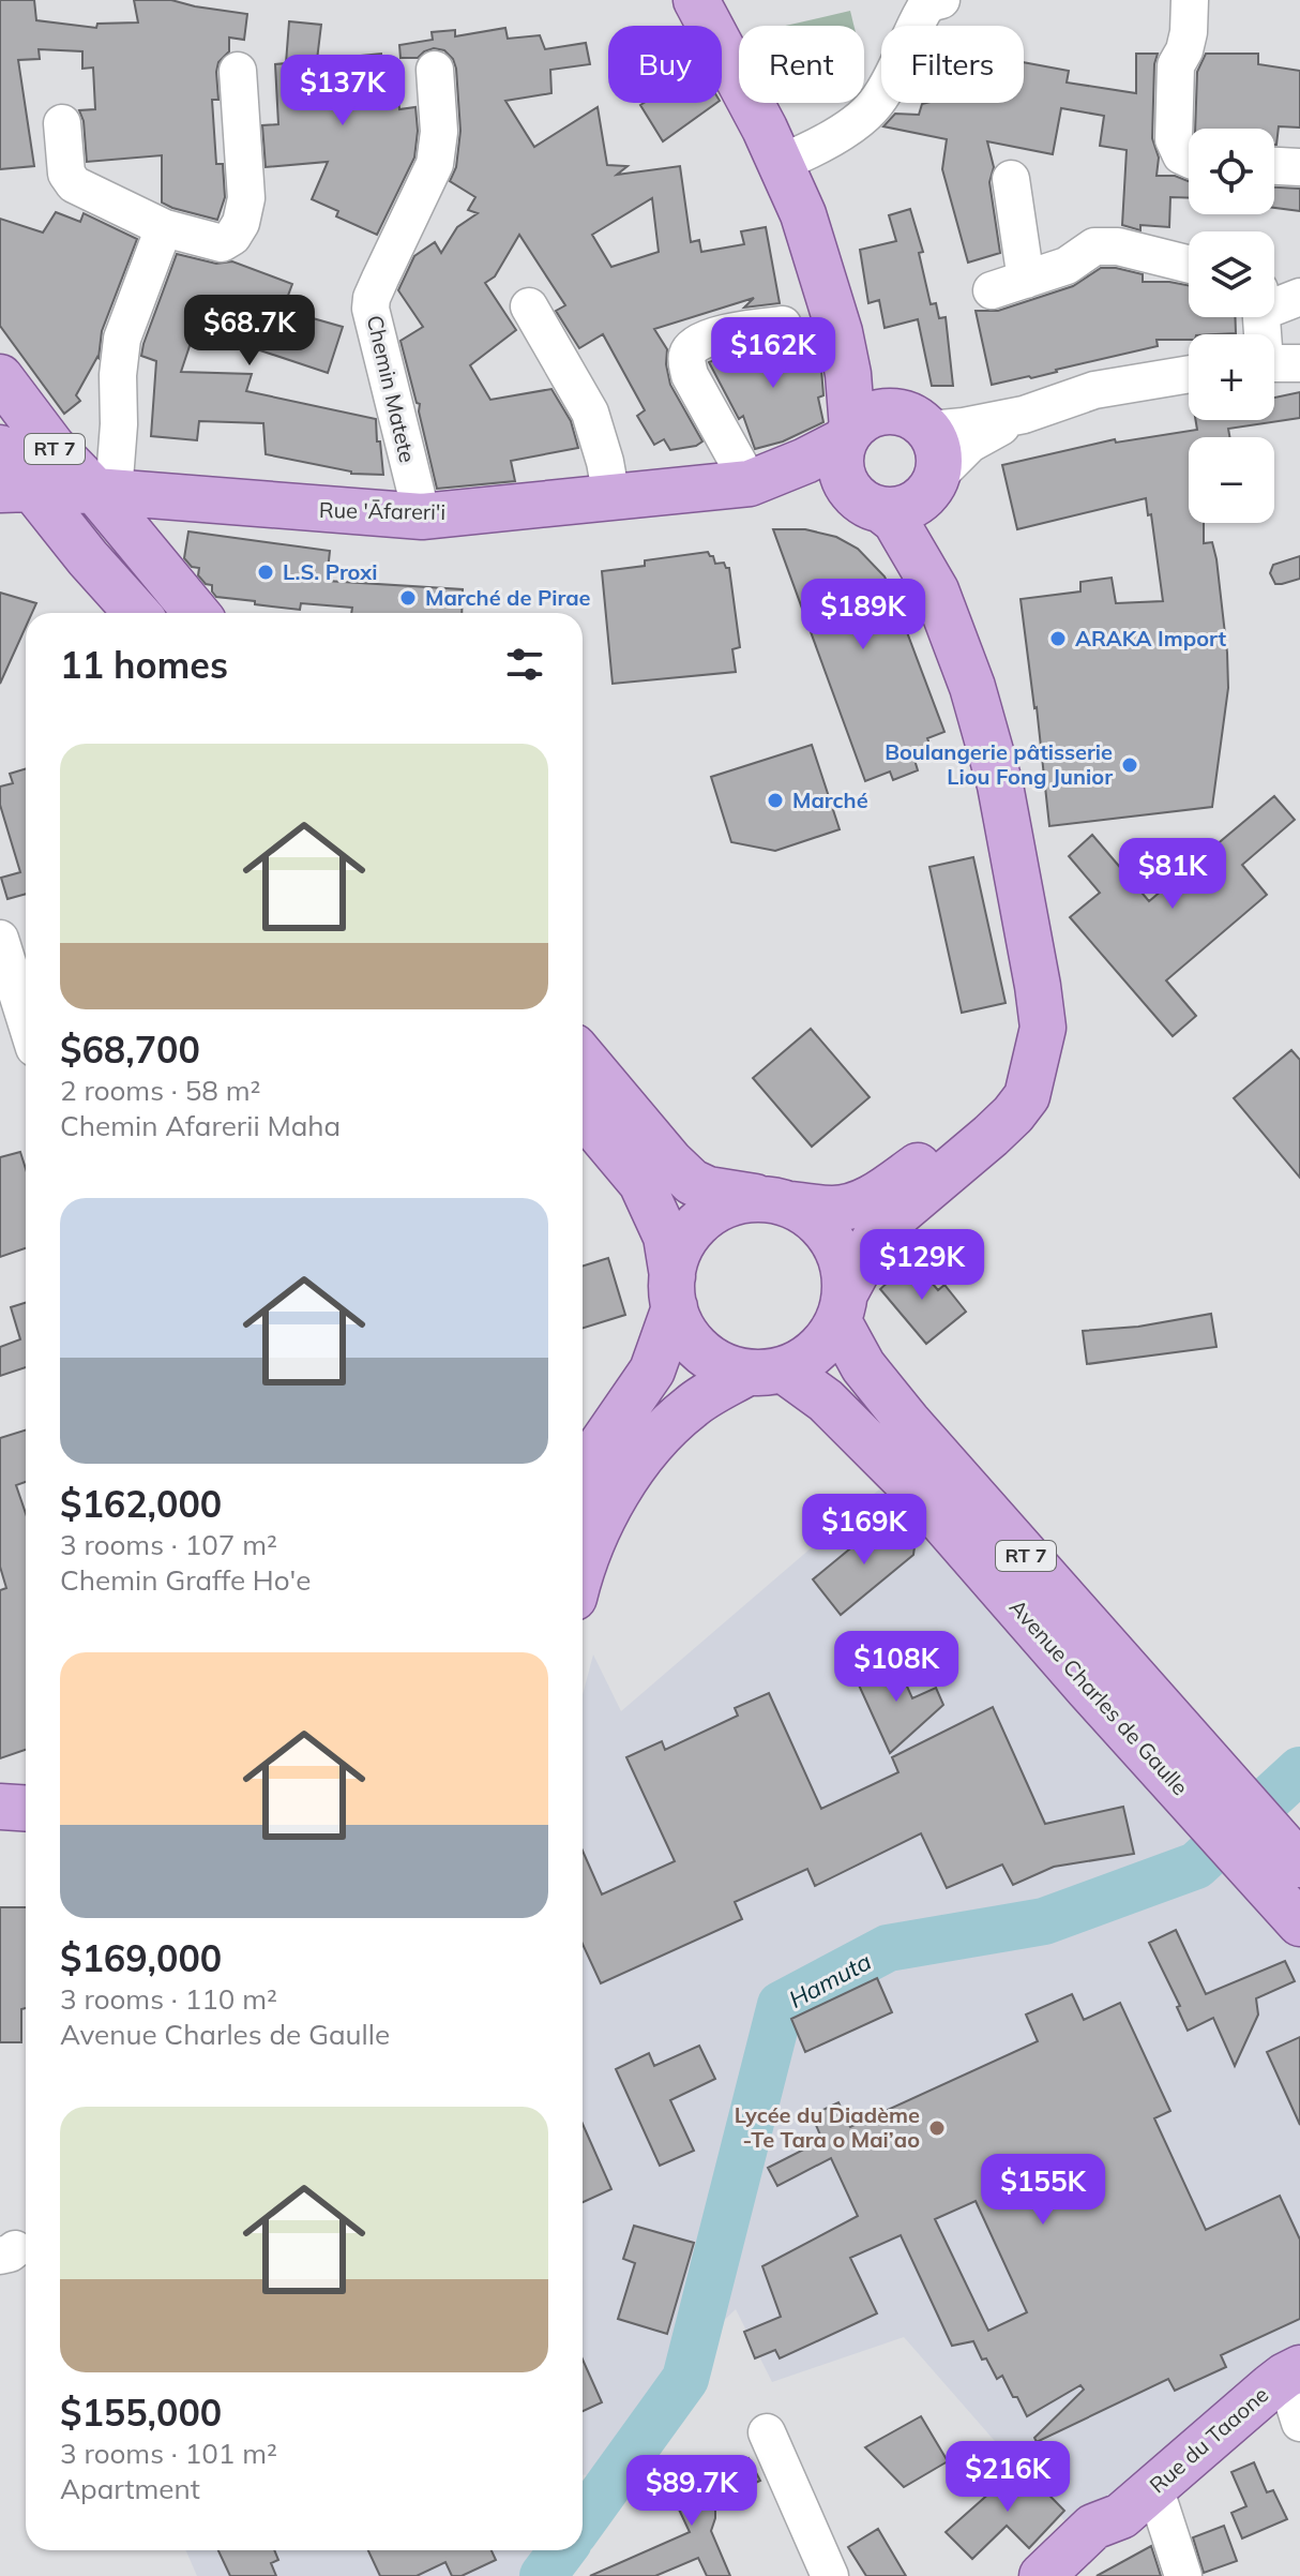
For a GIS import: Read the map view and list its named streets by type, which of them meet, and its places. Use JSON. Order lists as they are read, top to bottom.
{
  "streets": {
    "main road": [
      "RT 7",
      "Rue 'Āfareri'i",
      "Avenue Charles de Gaulle",
      "Rue du Taaone"
    ],
    "street": ["Chemin Matete"]
  },
  "crossings": [
    ["Chemin Matete", "Rue 'Āfareri'i"],
    ["RT 7", "Rue 'Āfareri'i"],
    ["RT 7", "Avenue Charles de Gaulle"]
  ],
  "water": ["Hamuta"],
  "places": [
    "L.S. Proxi",
    "Marché de Pirae",
    "ARAKA Import",
    "Boulangerie pâtisserie Liou Fong Junior",
    "Marché",
    "Lycée du Diadème -Te Tara o Mai’ao"
  ],
  "page": {
    "chip": ["Buy", "Rent", "Filters"],
    "price": [
      "$137K",
      "$68.7K",
      "$162K",
      "$189K",
      "$81K",
      "$129K",
      "$169K",
      "$108K",
      "$155K",
      "$216K",
      "$89.7K"
    ],
    "map_buttons": ["+", "−"],
    "heading": "11 homes",
    "list": [
      {
        "name": "$68,700",
        "note": "2 rooms · 58 m² · Chemin Afarerii Maha"
      },
      {
        "name": "$162,000",
        "note": "3 rooms · 107 m² · Chemin Graffe Ho'e"
      },
      {
        "name": "$169,000",
        "note": "3 rooms · 110 m² · Avenue Charles de Gaulle"
      },
      {
        "name": "$155,000",
        "note": "3 rooms · 101 m² · Apartment"
      }
    ]
  }
}
